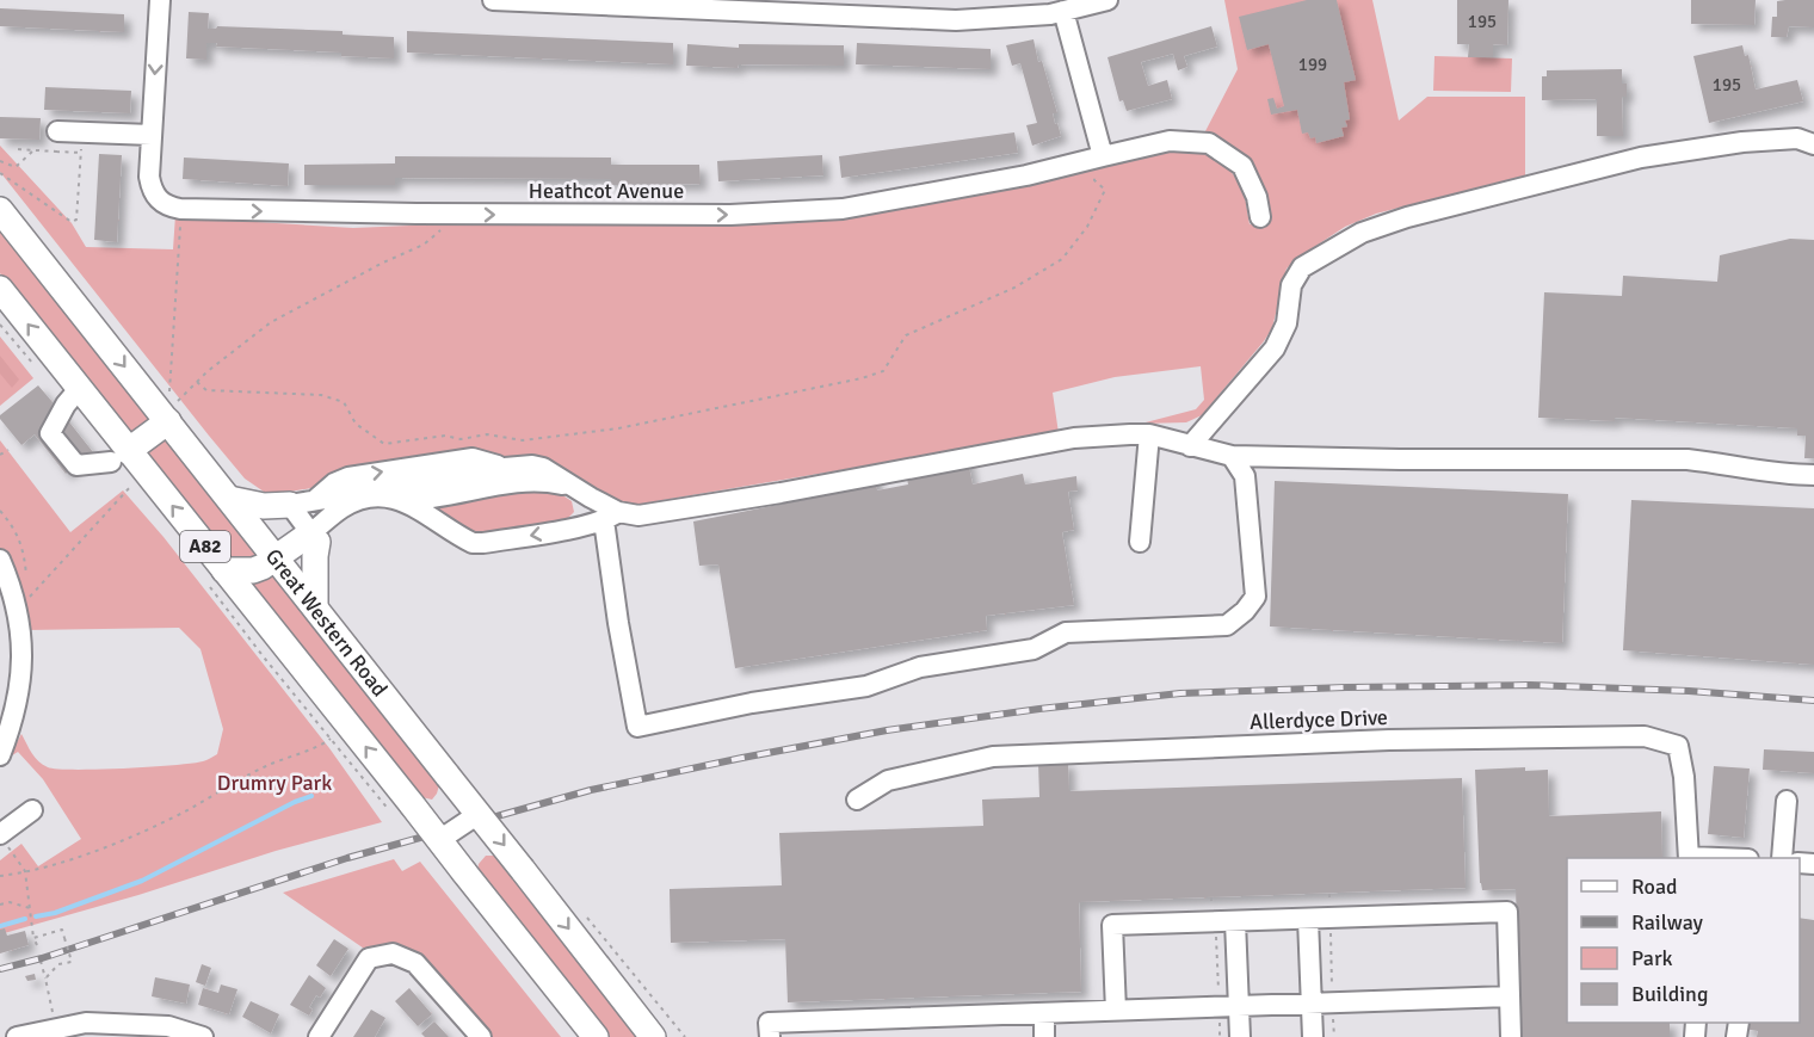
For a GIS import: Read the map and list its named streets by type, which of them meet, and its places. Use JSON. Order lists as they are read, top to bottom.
{
  "streets": {
    "main road": ["A82", "Great Western Road"],
    "street": ["Heathcot Avenue", "Allerdyce Drive"]
  },
  "one_way": ["Heathcot Avenue"],
  "parks": ["Drumry Park"],
  "house_numbers": ["195", "199", "195"],
  "legend": [
    "Road",
    "Railway",
    "Park",
    "Building"
  ]
}
